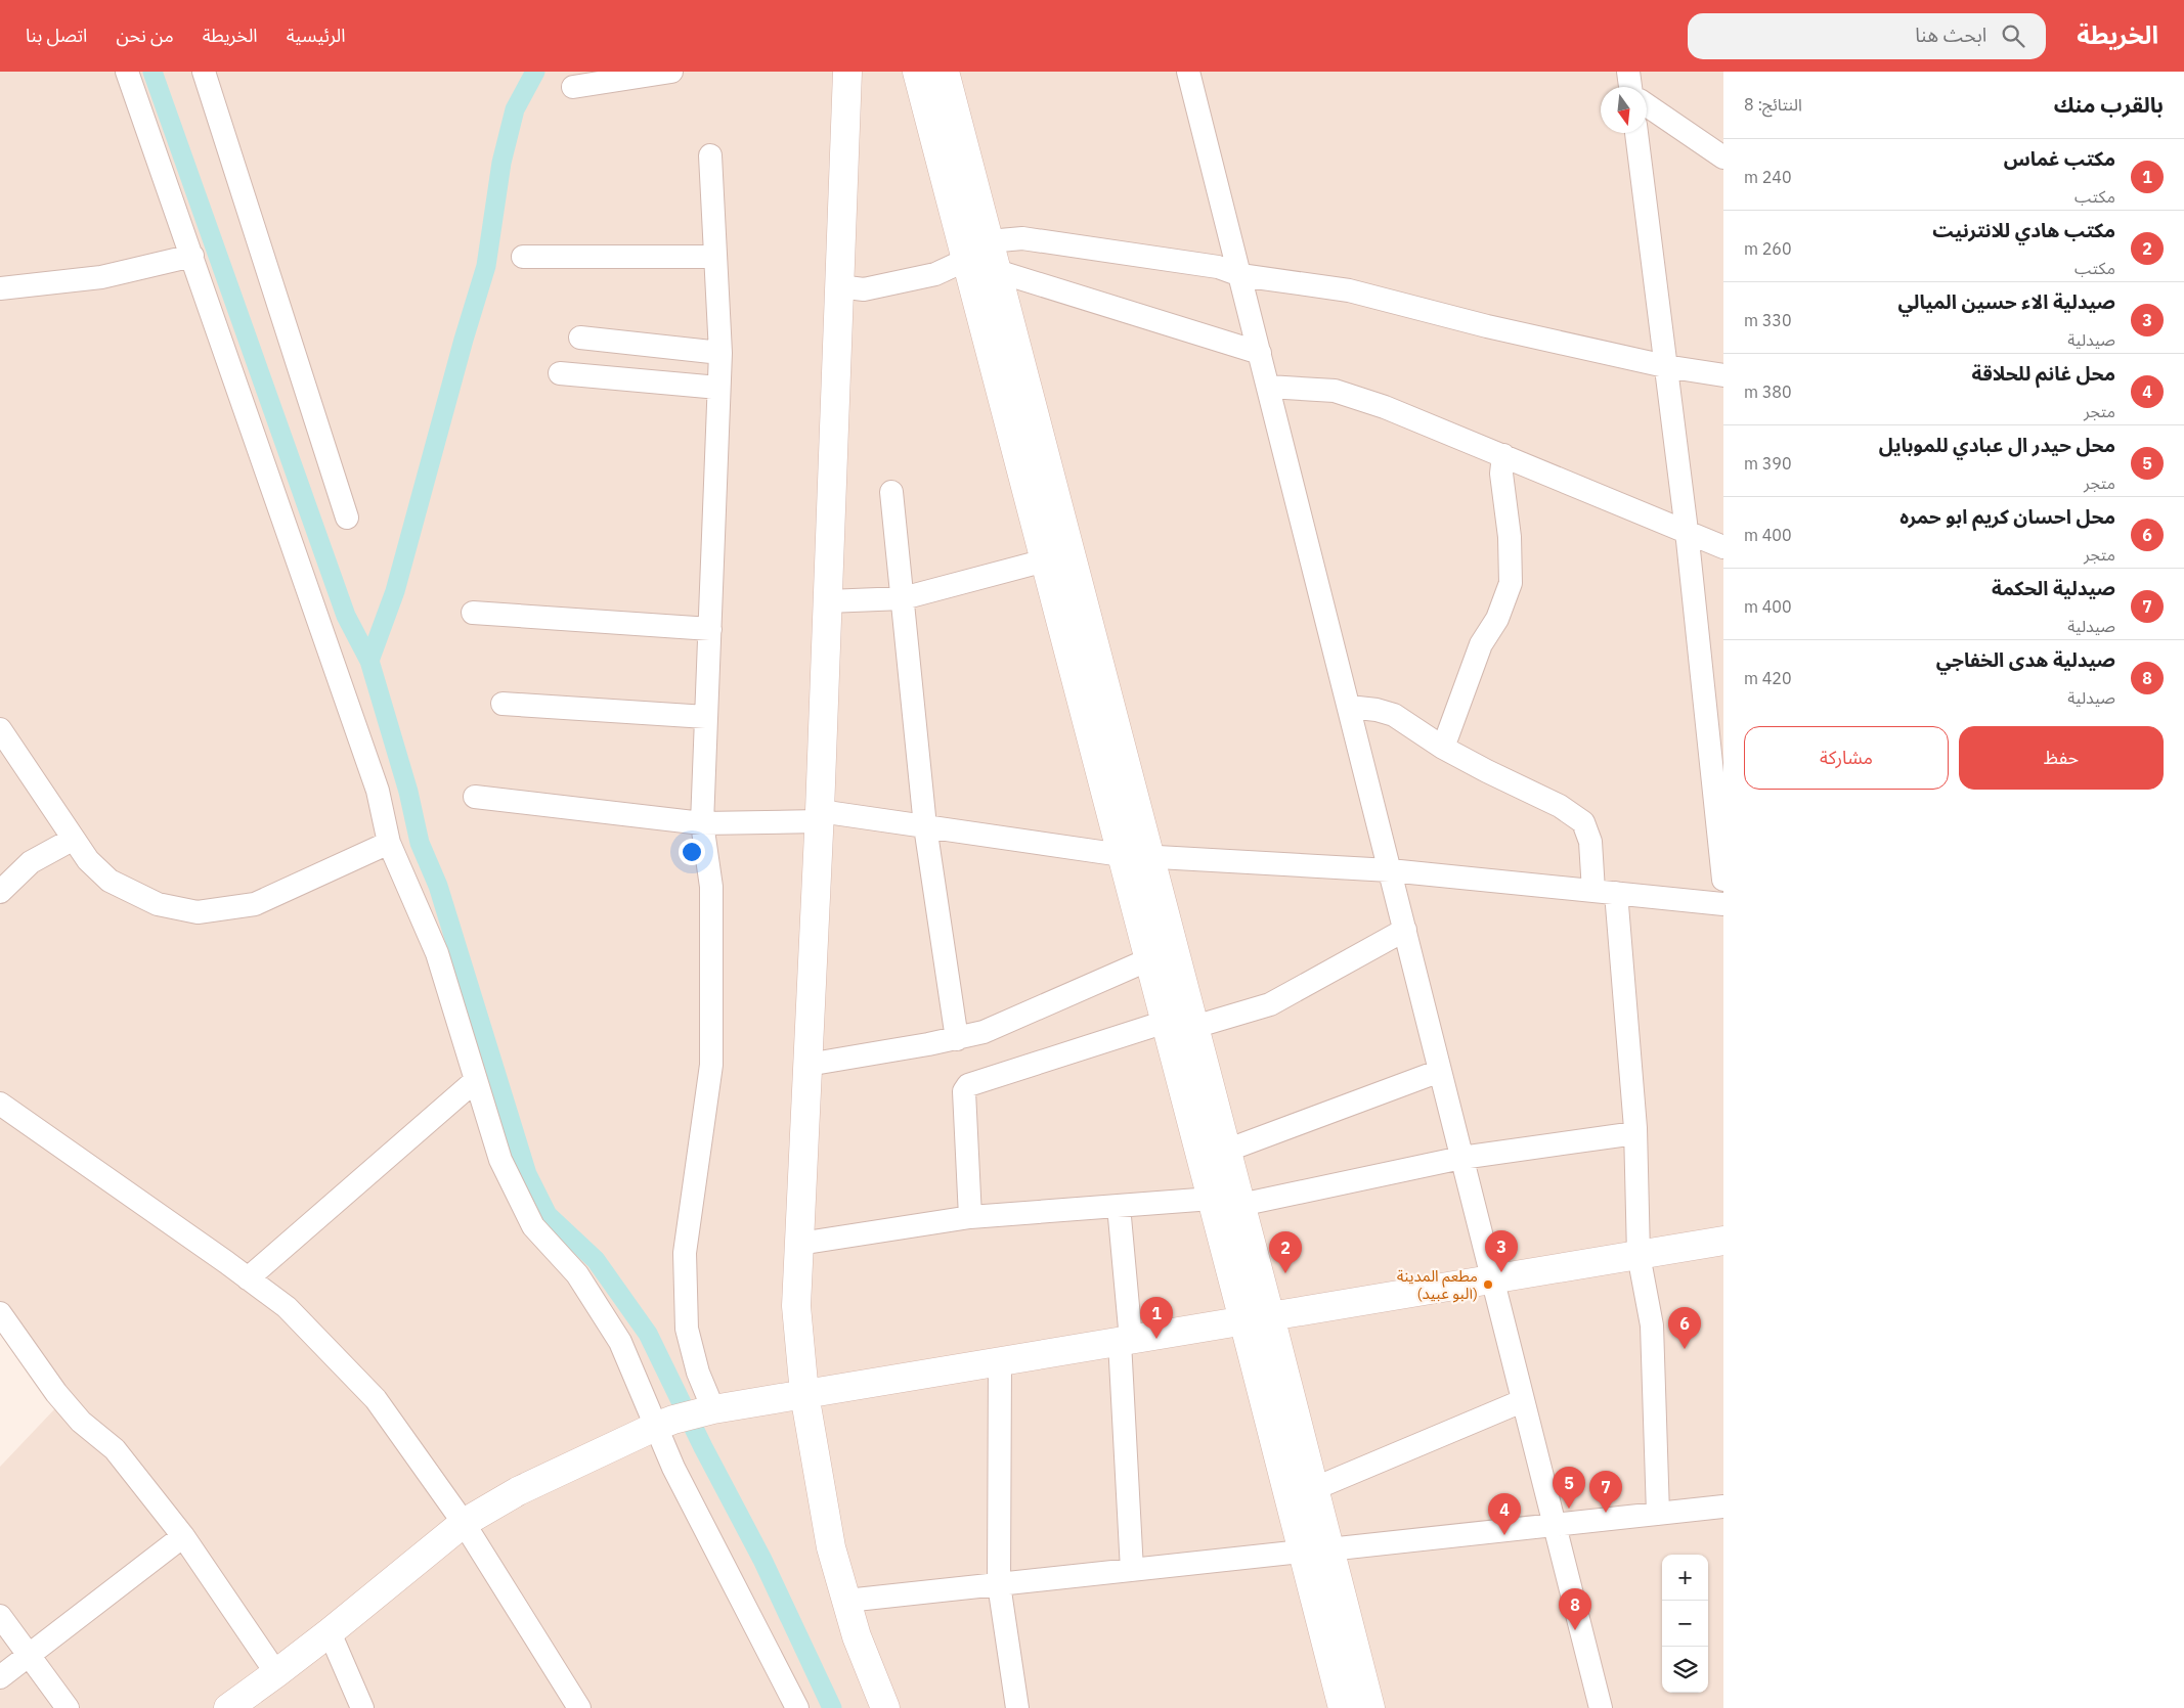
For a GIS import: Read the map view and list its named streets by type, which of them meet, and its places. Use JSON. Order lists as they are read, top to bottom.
{
  "places": ["مطعم المدينة (البو عبيد)"],
  "north": "bottom",
  "page": {
    "header": "الخريطة",
    "search": "ابحث هنا",
    "nav": [
      "الرئيسية",
      "الخريطة",
      "من نحن",
      "اتصل بنا"
    ],
    "heading": ["بالقرب منك", "النتائج: 8"],
    "list": [
      {
        "mark": "1",
        "name": "مكتب غماس",
        "note": "مكتب",
        "value": "240 m"
      },
      {
        "mark": "2",
        "name": "مكتب هادي للانترنيت",
        "note": "مكتب",
        "value": "260 m"
      },
      {
        "mark": "3",
        "name": "صيدلية الاء حسين الميالي",
        "note": "صيدلية",
        "value": "330 m"
      },
      {
        "mark": "4",
        "name": "محل غانم للحلاقة",
        "note": "متجر",
        "value": "380 m"
      },
      {
        "mark": "5",
        "name": "محل حيدر ال عبادي للموبايل",
        "note": "متجر",
        "value": "390 m"
      },
      {
        "mark": "6",
        "name": "محل احسان كريم ابو حمره",
        "note": "متجر",
        "value": "400 m"
      },
      {
        "mark": "7",
        "name": "صيدلية الحكمة",
        "note": "صيدلية",
        "value": "400 m"
      },
      {
        "mark": "8",
        "name": "صيدلية هدى الخفاجي",
        "note": "صيدلية",
        "value": "420 m"
      }
    ],
    "buttons": ["حفظ", "مشاركة"],
    "pins": [
      "3",
      "2",
      "1",
      "6",
      "5",
      "7",
      "4",
      "8"
    ],
    "map_buttons": ["+", "−"]
  }
}
